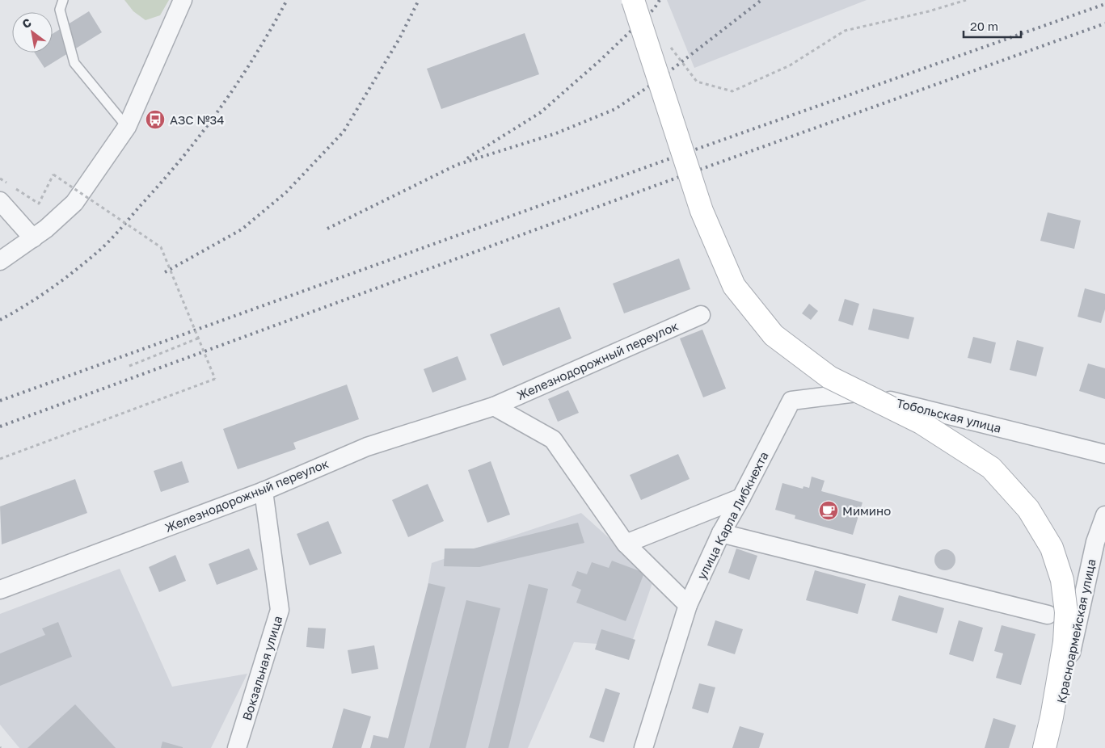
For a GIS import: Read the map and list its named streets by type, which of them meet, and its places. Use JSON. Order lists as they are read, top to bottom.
{
  "streets": {
    "street": [
      "Железнодорожный переулок",
      "Тобольская улица",
      "улица Карла Либкнехта",
      "Красноармейская улица",
      "Вокзальная улица"
    ]
  },
  "crossings": [
    ["Железнодорожный переулок", "улица Карла Либкнехта"],
    ["Железнодорожный переулок", "Вокзальная улица"],
    ["Тобольская улица", "улица Карла Либкнехта"]
  ],
  "places": {
    "bus stop": ["АЗС №34"],
    "cafe": ["Мимино"]
  },
  "scale_bar": "20 m",
  "north": "top left"
}
